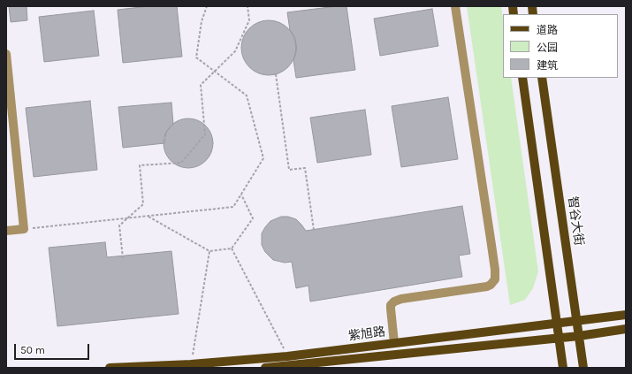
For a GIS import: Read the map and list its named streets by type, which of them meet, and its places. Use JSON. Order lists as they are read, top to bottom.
{
  "streets": {
    "main road": ["智谷大街", "紫旭路"]
  },
  "crossings": [
    ["智谷大街", "紫旭路"]
  ],
  "legend": ["道路", "公园", "建筑"],
  "scale_bar": "50 m"
}
